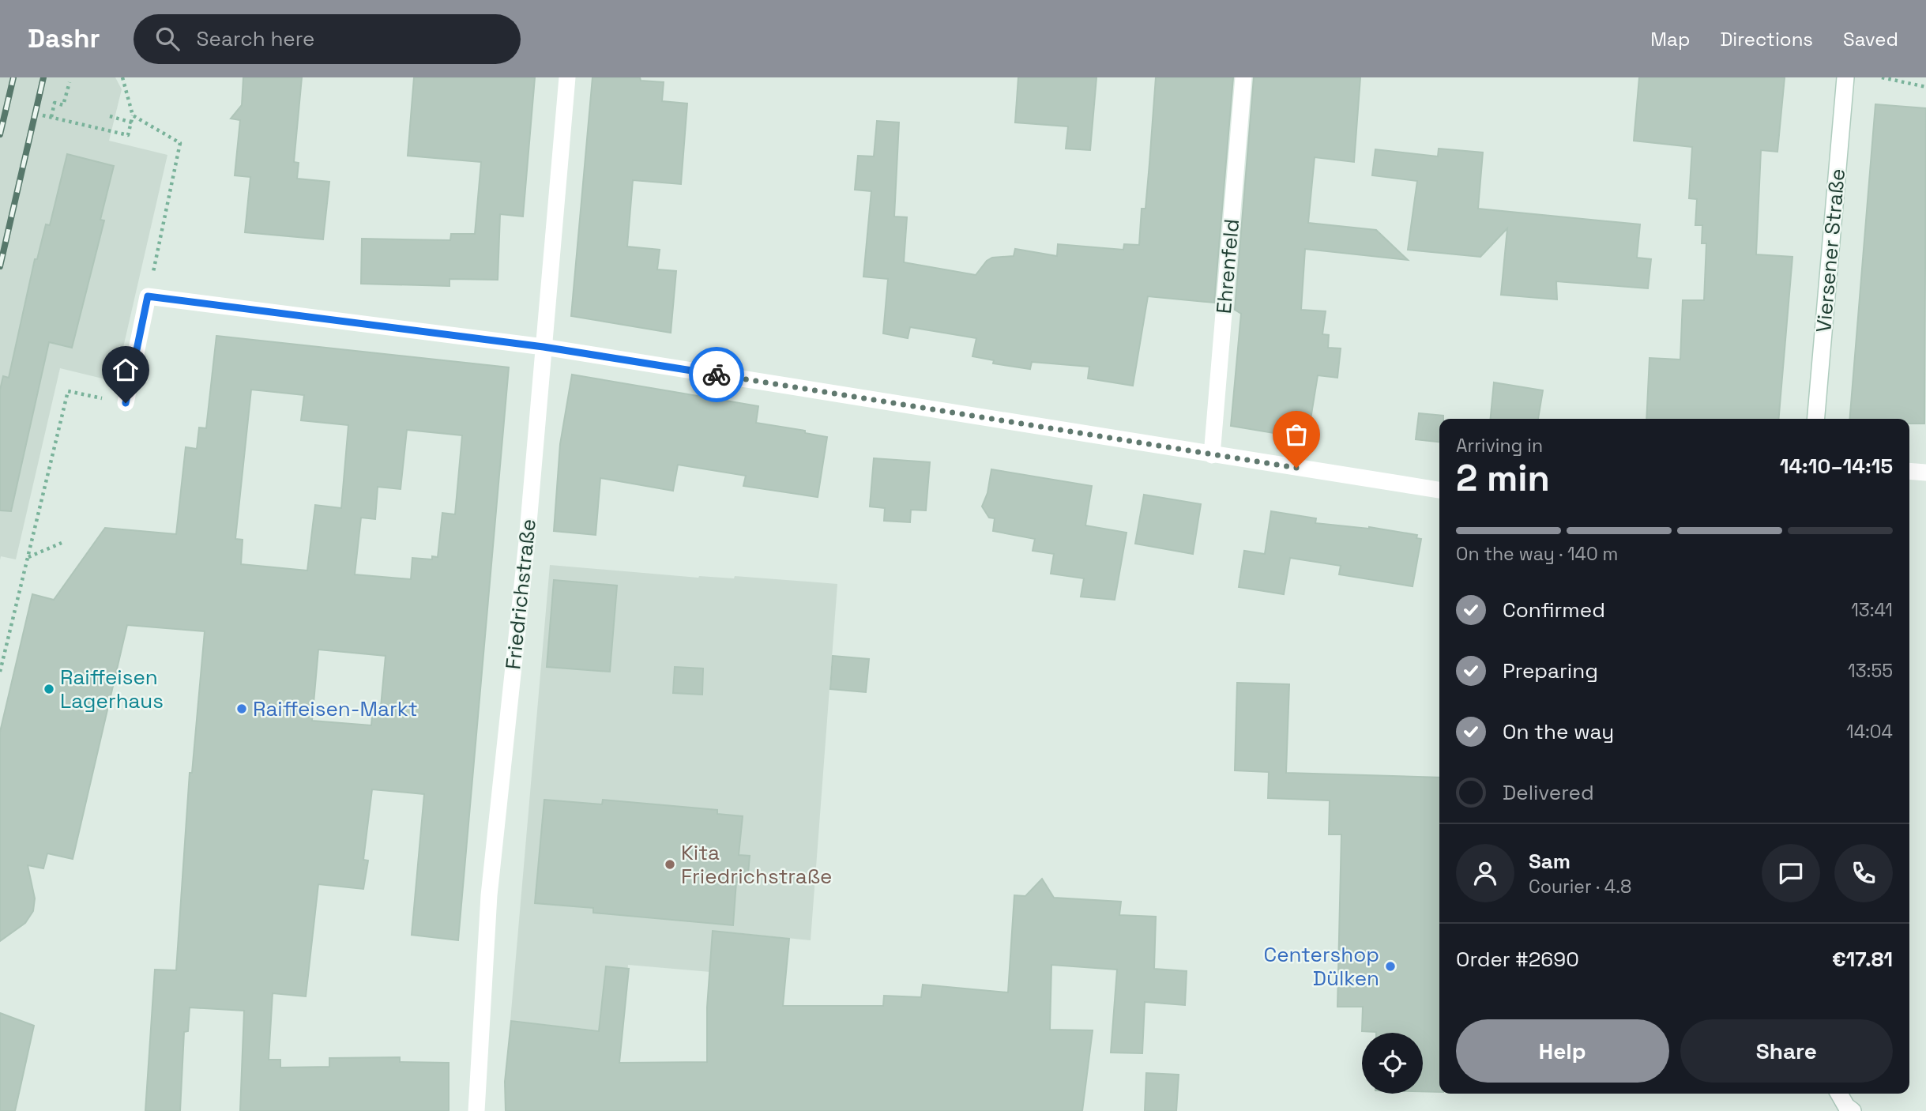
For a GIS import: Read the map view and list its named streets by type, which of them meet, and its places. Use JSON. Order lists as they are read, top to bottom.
{
  "streets": {
    "street": ["Viersener Straße", "Ehrenfeld", "Friedrichstraße"]
  },
  "places": [
    "Raiffeisen Lagerhaus",
    "Raiffeisen-Markt",
    "Kita Friedrichstraße",
    "Centershop Dülken"
  ],
  "page": {
    "header": "Dashr",
    "search": "Search here",
    "nav": ["Map", "Directions", "Saved"],
    "heading": ["2 min", "Arriving in", "14:10–14:15"],
    "panel": [
      "Sam",
      "Courier · 4.8",
      "Order #2690",
      "€17.81"
    ],
    "bar": "On the way · 140 m",
    "list": [
      ["Confirmed", "13:41"],
      ["Preparing", "13:55"],
      ["On the way", "14:04"],
      "Delivered"
    ],
    "buttons": ["Help", "Share"]
  }
}
